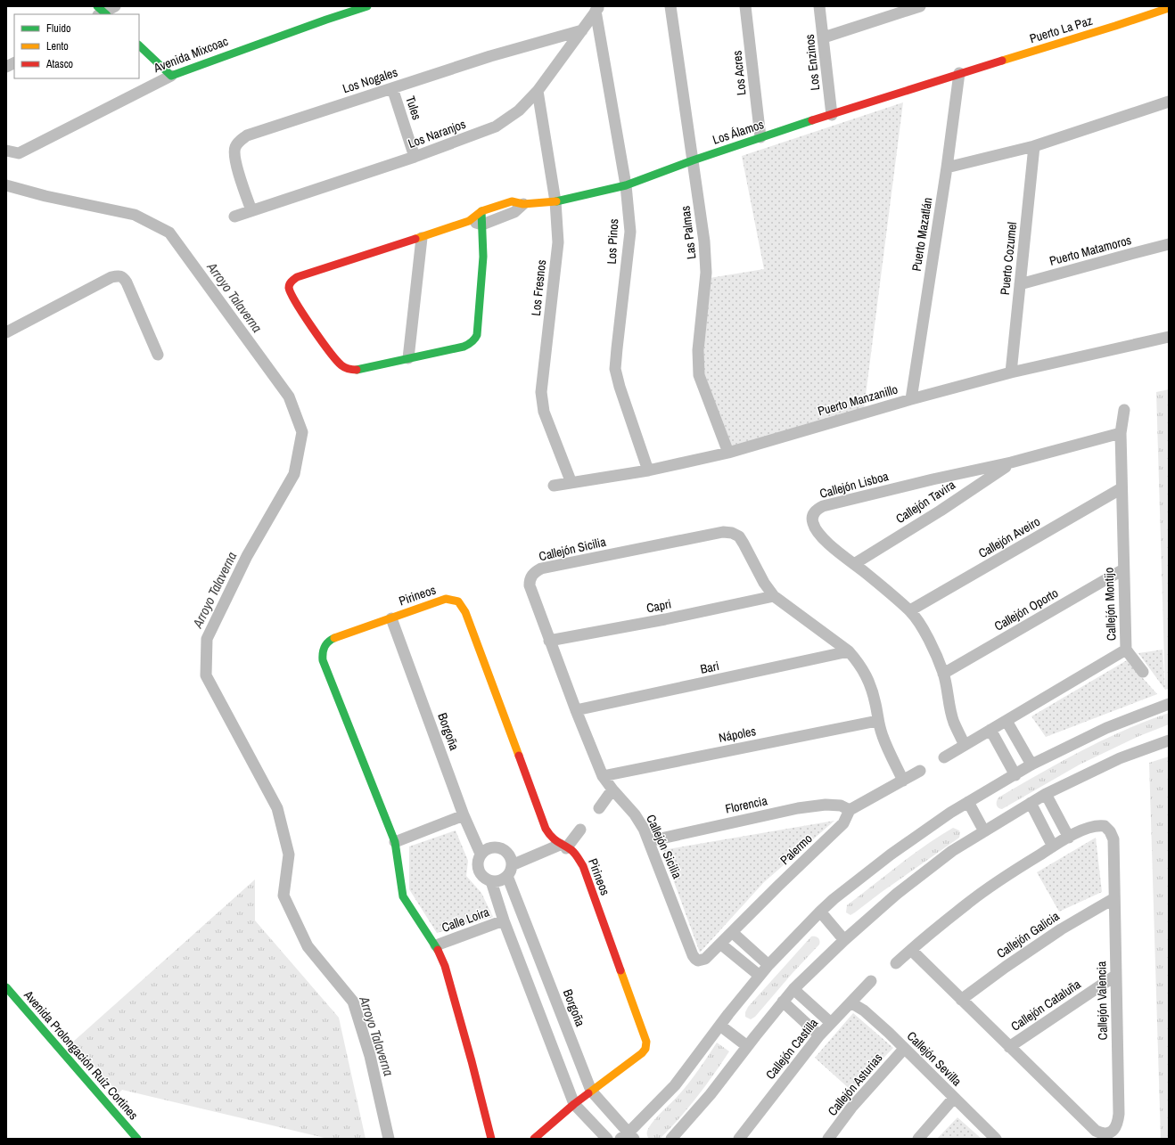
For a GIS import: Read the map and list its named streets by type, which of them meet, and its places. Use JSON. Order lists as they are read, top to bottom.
{
  "streets": {
    "street": [
      "Puerto La Paz",
      "Avenida Mixcoac",
      "Los Enzinos",
      "Los Acres",
      "Los Nogales",
      "Tules",
      "Los Álamos",
      "Los Naranjos",
      "Las Palmas",
      "Puerto Mazatlán",
      "Los Pinos",
      "Puerto Matamoros",
      "Puerto Cozumel",
      "Los Fresnos",
      "Puerto Manzanillo",
      "Callejón Lisboa",
      "Callejón Tavira",
      "Callejón Aveiro",
      "Callejón Sicilia",
      "Pirineos",
      "Callejón Montijo",
      "Capri",
      "Callejón Oporto",
      "Bari",
      "Borgoña",
      "Nápoles",
      "Florencia",
      "Palermo",
      "Calle Loira",
      "Callejón Galicia",
      "Callejón Valencia",
      "Callejón Cataluña",
      "Callejón Castilla",
      "Avenida Prolongación Ruíz Cortines",
      "Callejón Sevilla",
      "Callejón Asturias"
    ]
  },
  "crossings": [
    ["Puerto La Paz", "Los Álamos"],
    ["Puerto La Paz", "Puerto Mazatlán"],
    ["Los Enzinos", "Los Álamos"],
    ["Los Acres", "Los Álamos"],
    ["Los Nogales", "Tules"],
    ["Los Nogales", "Los Naranjos"],
    ["Tules", "Los Naranjos"],
    ["Los Álamos", "Las Palmas"],
    ["Los Álamos", "Puerto Mazatlán"],
    ["Los Álamos", "Los Pinos"],
    ["Los Álamos", "Los Fresnos"],
    ["Los Naranjos", "Los Pinos"],
    ["Los Naranjos", "Los Fresnos"],
    ["Las Palmas", "Puerto Manzanillo"],
    ["Puerto Mazatlán", "Puerto Manzanillo"],
    ["Los Pinos", "Puerto Manzanillo"],
    ["Puerto Matamoros", "Puerto Cozumel"],
    ["Puerto Cozumel", "Puerto Manzanillo"],
    ["Los Fresnos", "Puerto Manzanillo"],
    ["Callejón Lisboa", "Callejón Tavira"],
    ["Callejón Lisboa", "Callejón Aveiro"],
    ["Callejón Lisboa", "Callejón Montijo"],
    ["Callejón Lisboa", "Callejón Oporto"],
    ["Callejón Aveiro", "Callejón Montijo"],
    ["Callejón Sicilia", "Capri"],
    ["Callejón Sicilia", "Bari"],
    ["Callejón Sicilia", "Nápoles"],
    ["Callejón Sicilia", "Florencia"],
    ["Callejón Sicilia", "Palermo"],
    ["Pirineos", "Borgoña"],
    ["Pirineos", "Calle Loira"],
    ["Callejón Montijo", "Callejón Oporto"],
    ["Florencia", "Palermo"],
    ["Callejón Galicia", "Callejón Valencia"],
    ["Callejón Valencia", "Callejón Cataluña"],
    ["Callejón Castilla", "Callejón Sevilla"],
    ["Callejón Sevilla", "Callejón Asturias"]
  ],
  "water": ["Arroyo Talaverna"],
  "legend": ["Fluido", "Lento", "Atasco"]
}
